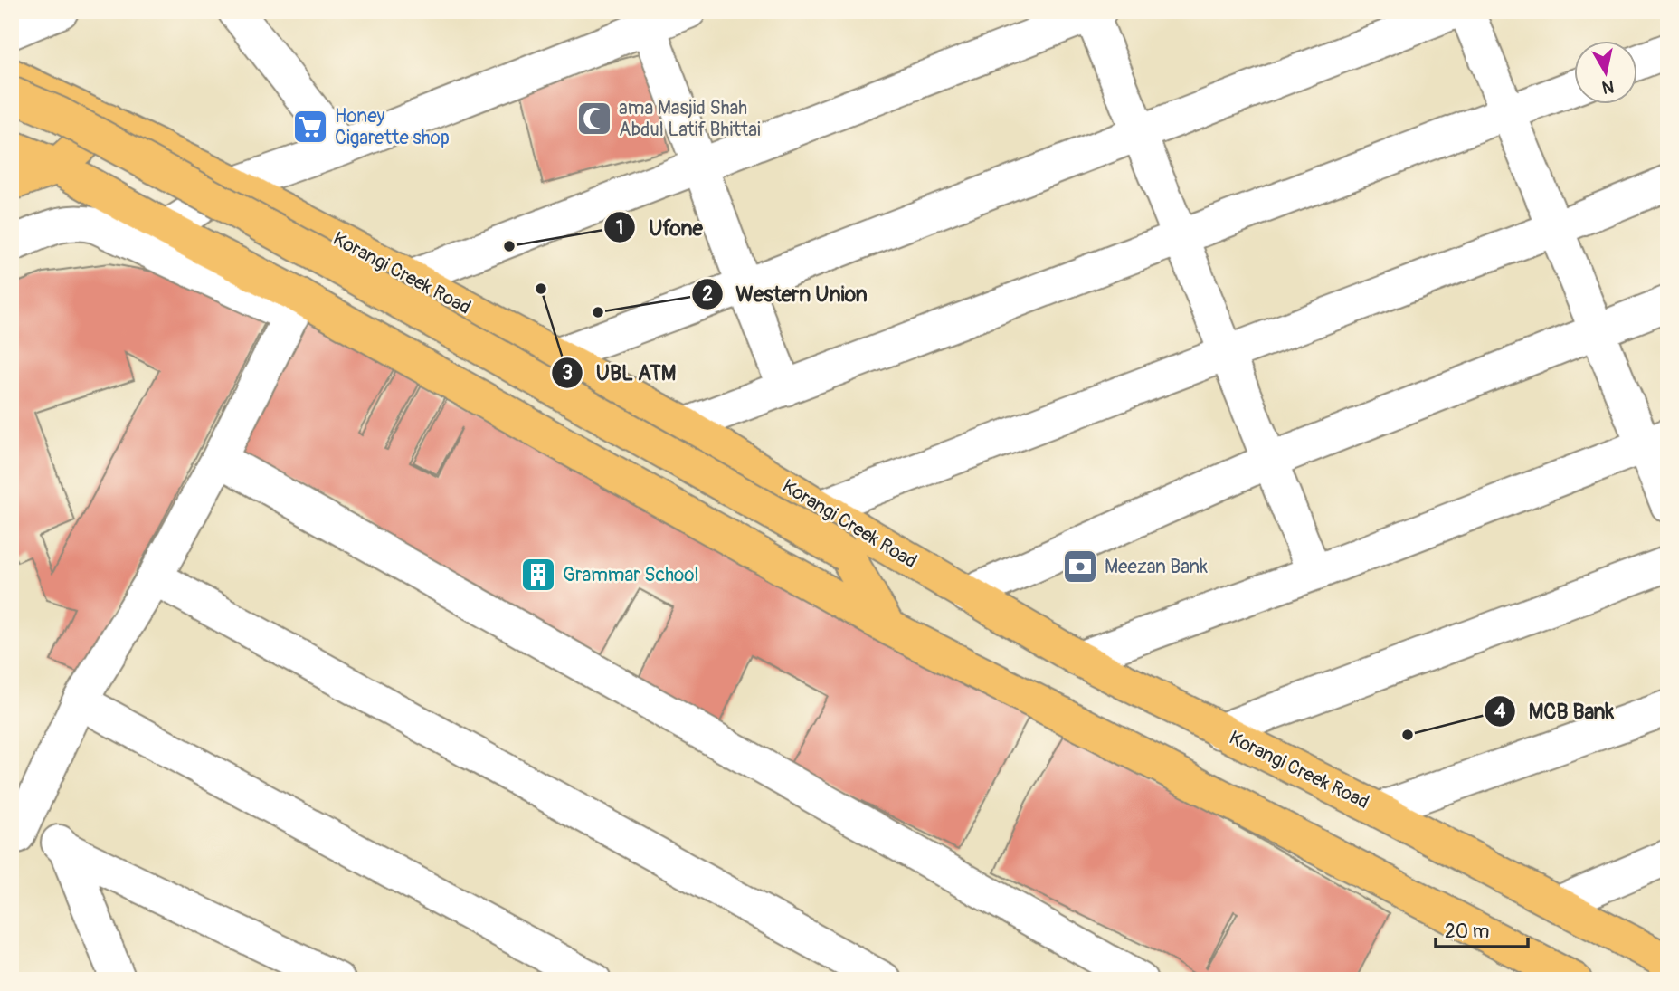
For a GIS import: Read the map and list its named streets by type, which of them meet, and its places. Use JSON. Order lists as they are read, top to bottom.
{
  "streets": {
    "main road": ["Korangi Creek Road"]
  },
  "places": {
    "mosque": ["ama Masjid Shah Abdul Latif Bhittai"],
    "supermarket": ["Honey Cigarette shop"],
    "other": [
      "Ufone",
      "UBL ATM",
      "Western Union",
      "MCB Bank"
    ],
    "bank": ["Meezan Bank"],
    "building": ["Grammar School"]
  },
  "scale_bar": "20 m",
  "north": "bottom"
}
